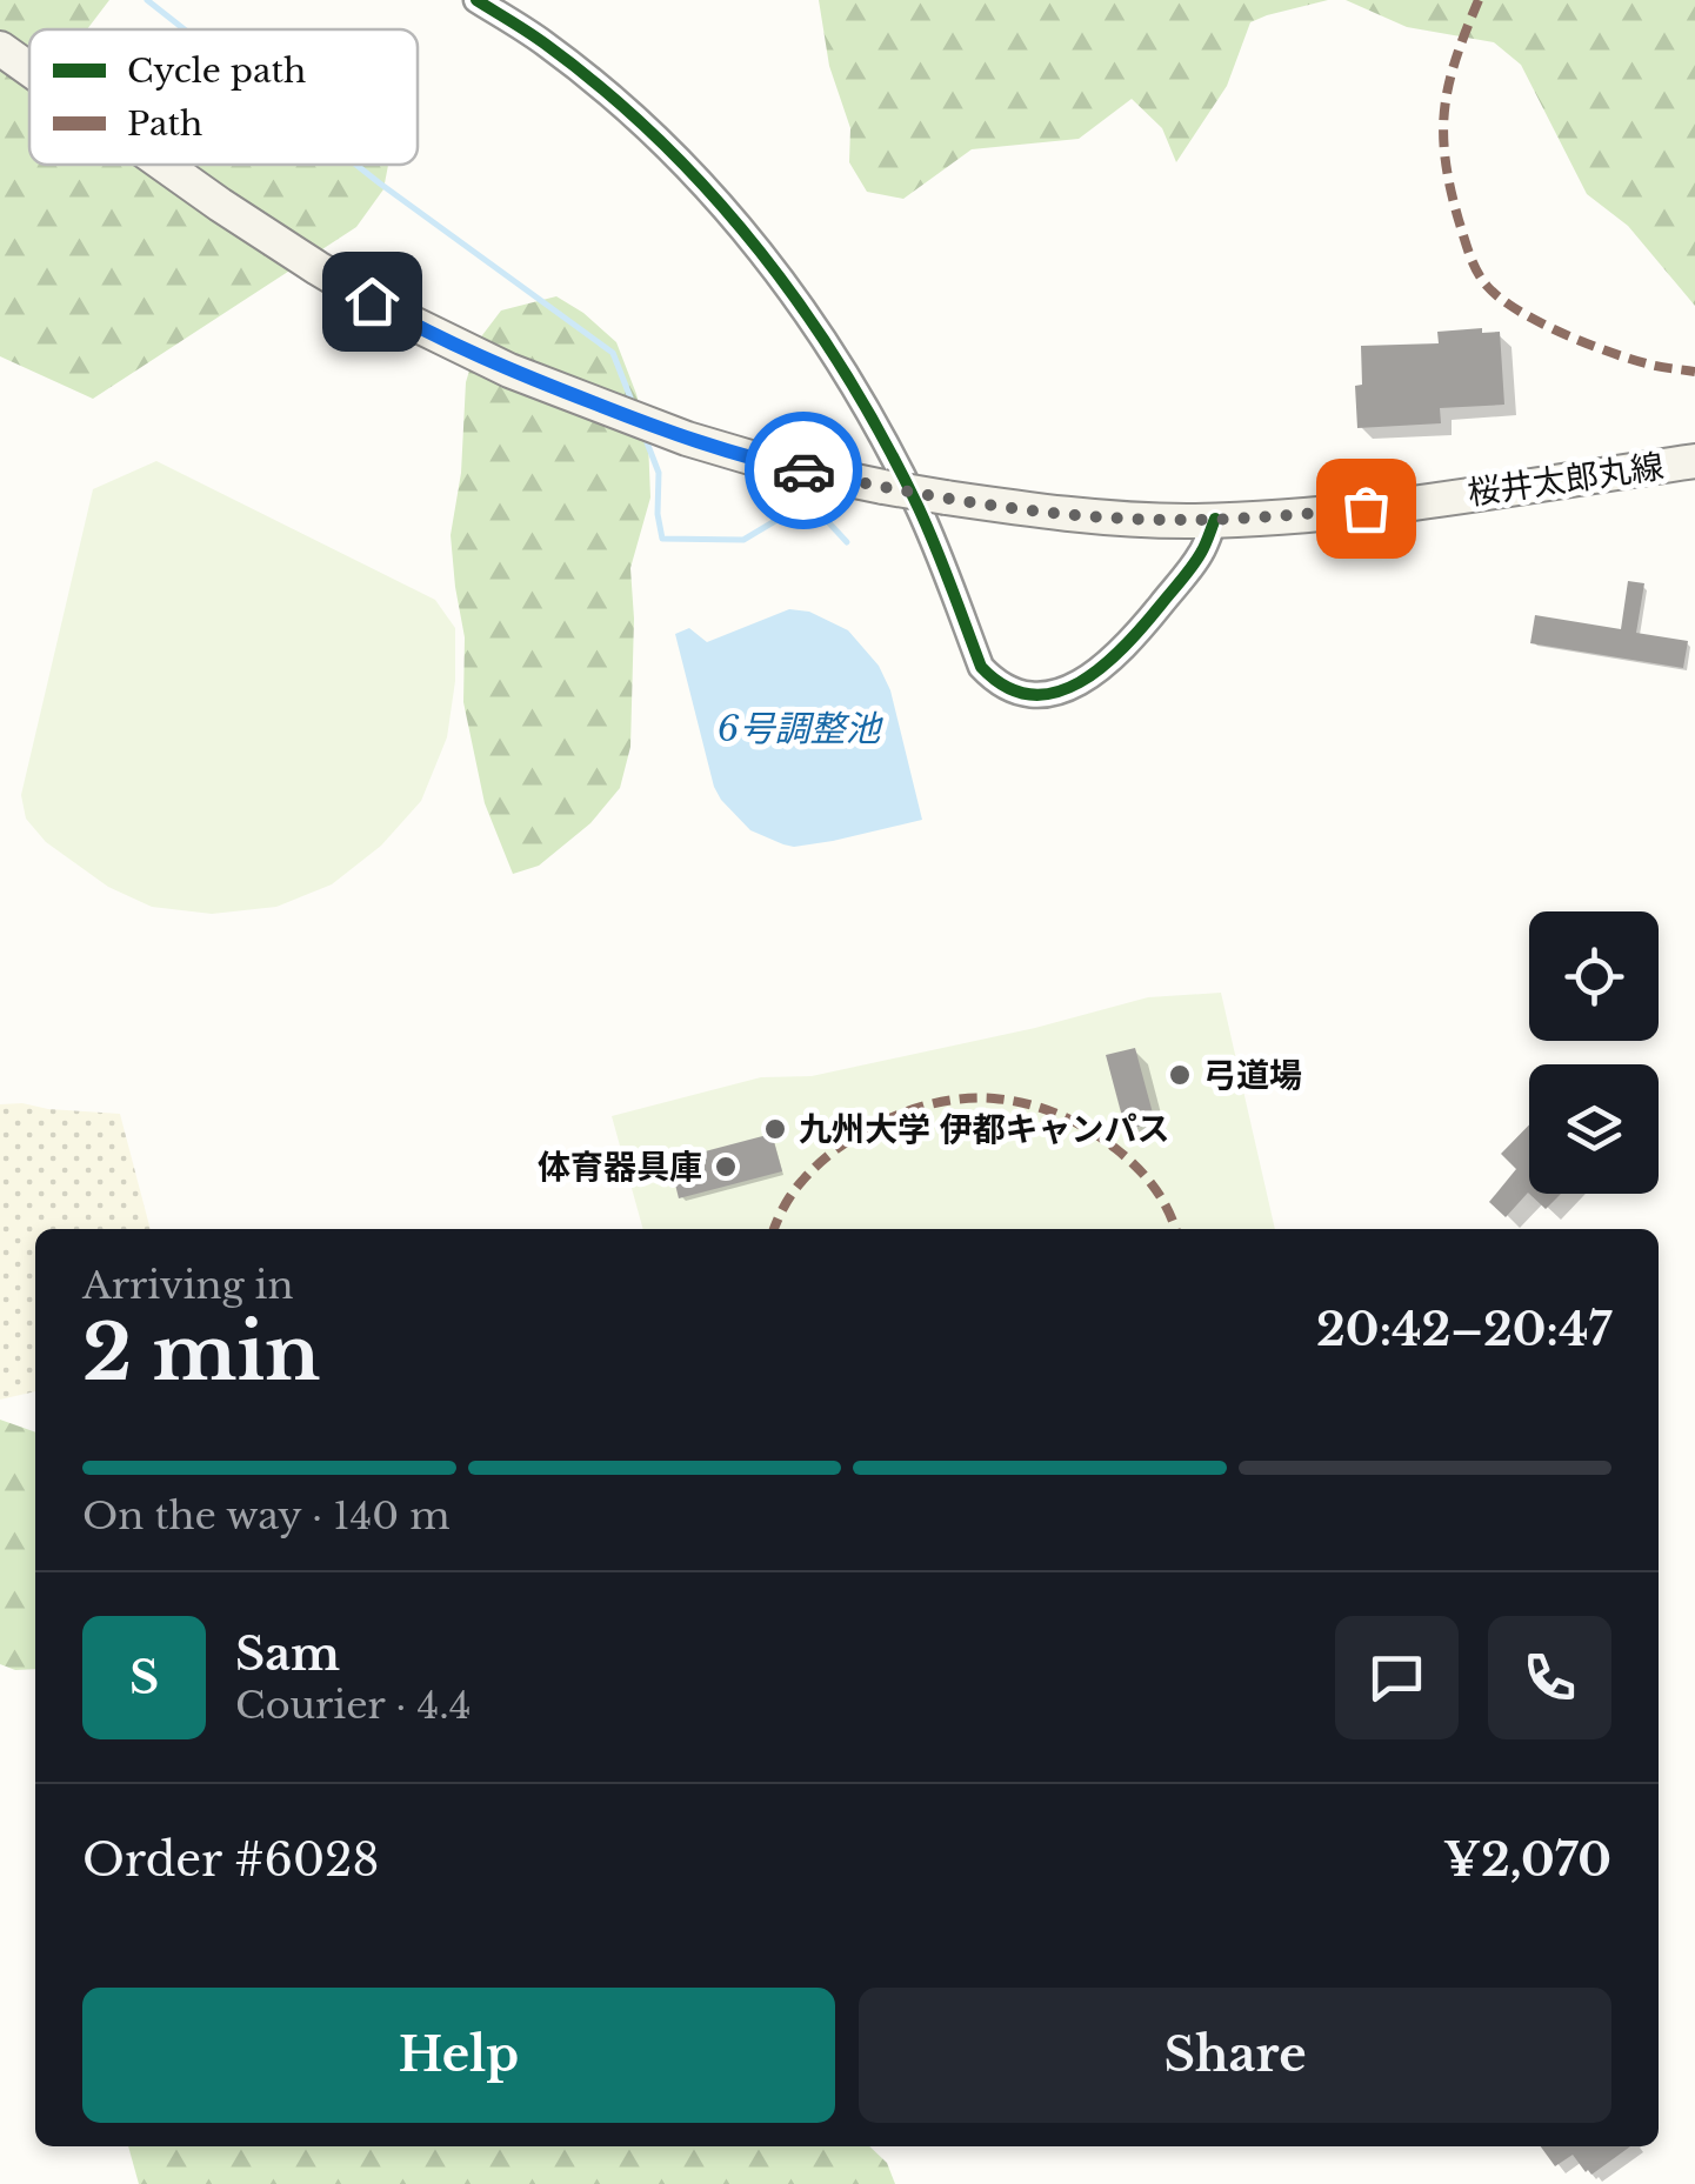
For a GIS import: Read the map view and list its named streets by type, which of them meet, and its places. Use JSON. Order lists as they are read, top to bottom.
{
  "streets": {
    "main road": ["桜井太郎丸線"]
  },
  "water": ["6号調整池"],
  "places": ["弓道場", "九州大学 伊都キャンパス", "体育器具庫"],
  "legend": ["Cycle path", "Path"],
  "page": {
    "heading": ["2 min", "Arriving in", "20:42–20:47"],
    "panel": [
      "Sam",
      "Courier · 4.4",
      "Order #6028",
      "¥2,070"
    ],
    "bar": "On the way · 140 m",
    "round": "S",
    "buttons": ["Help", "Share"]
  }
}
